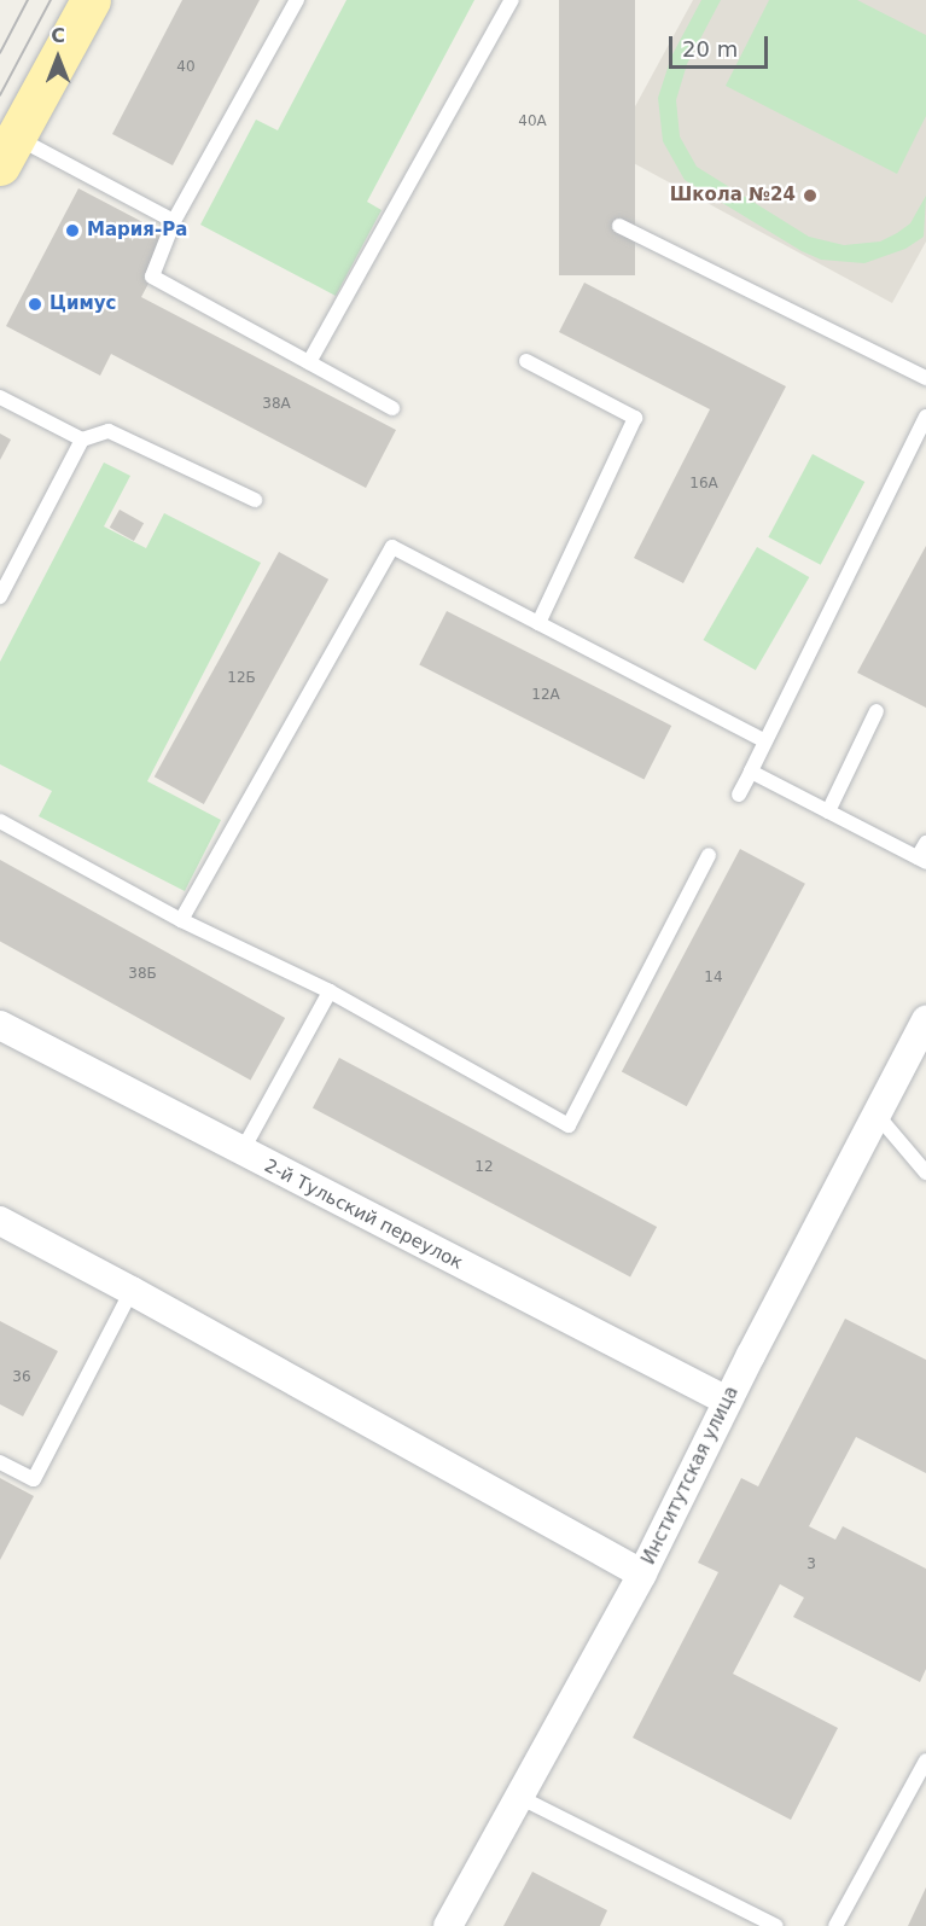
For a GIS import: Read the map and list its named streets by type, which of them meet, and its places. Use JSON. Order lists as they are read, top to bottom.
{
  "streets": {
    "street": ["2-й Тульский переулок", "Институтская улица"]
  },
  "crossings": [
    ["2-й Тульский переулок", "Институтская улица"]
  ],
  "places": ["Школа №24", "Мария-Ра", "Цимус"],
  "house_numbers": [
    "40",
    "40А",
    "38А",
    "16А",
    "12Б",
    "12А",
    "38Б",
    "14",
    "12",
    "36",
    "3"
  ],
  "scale_bar": "20 m",
  "north": "top"
}
